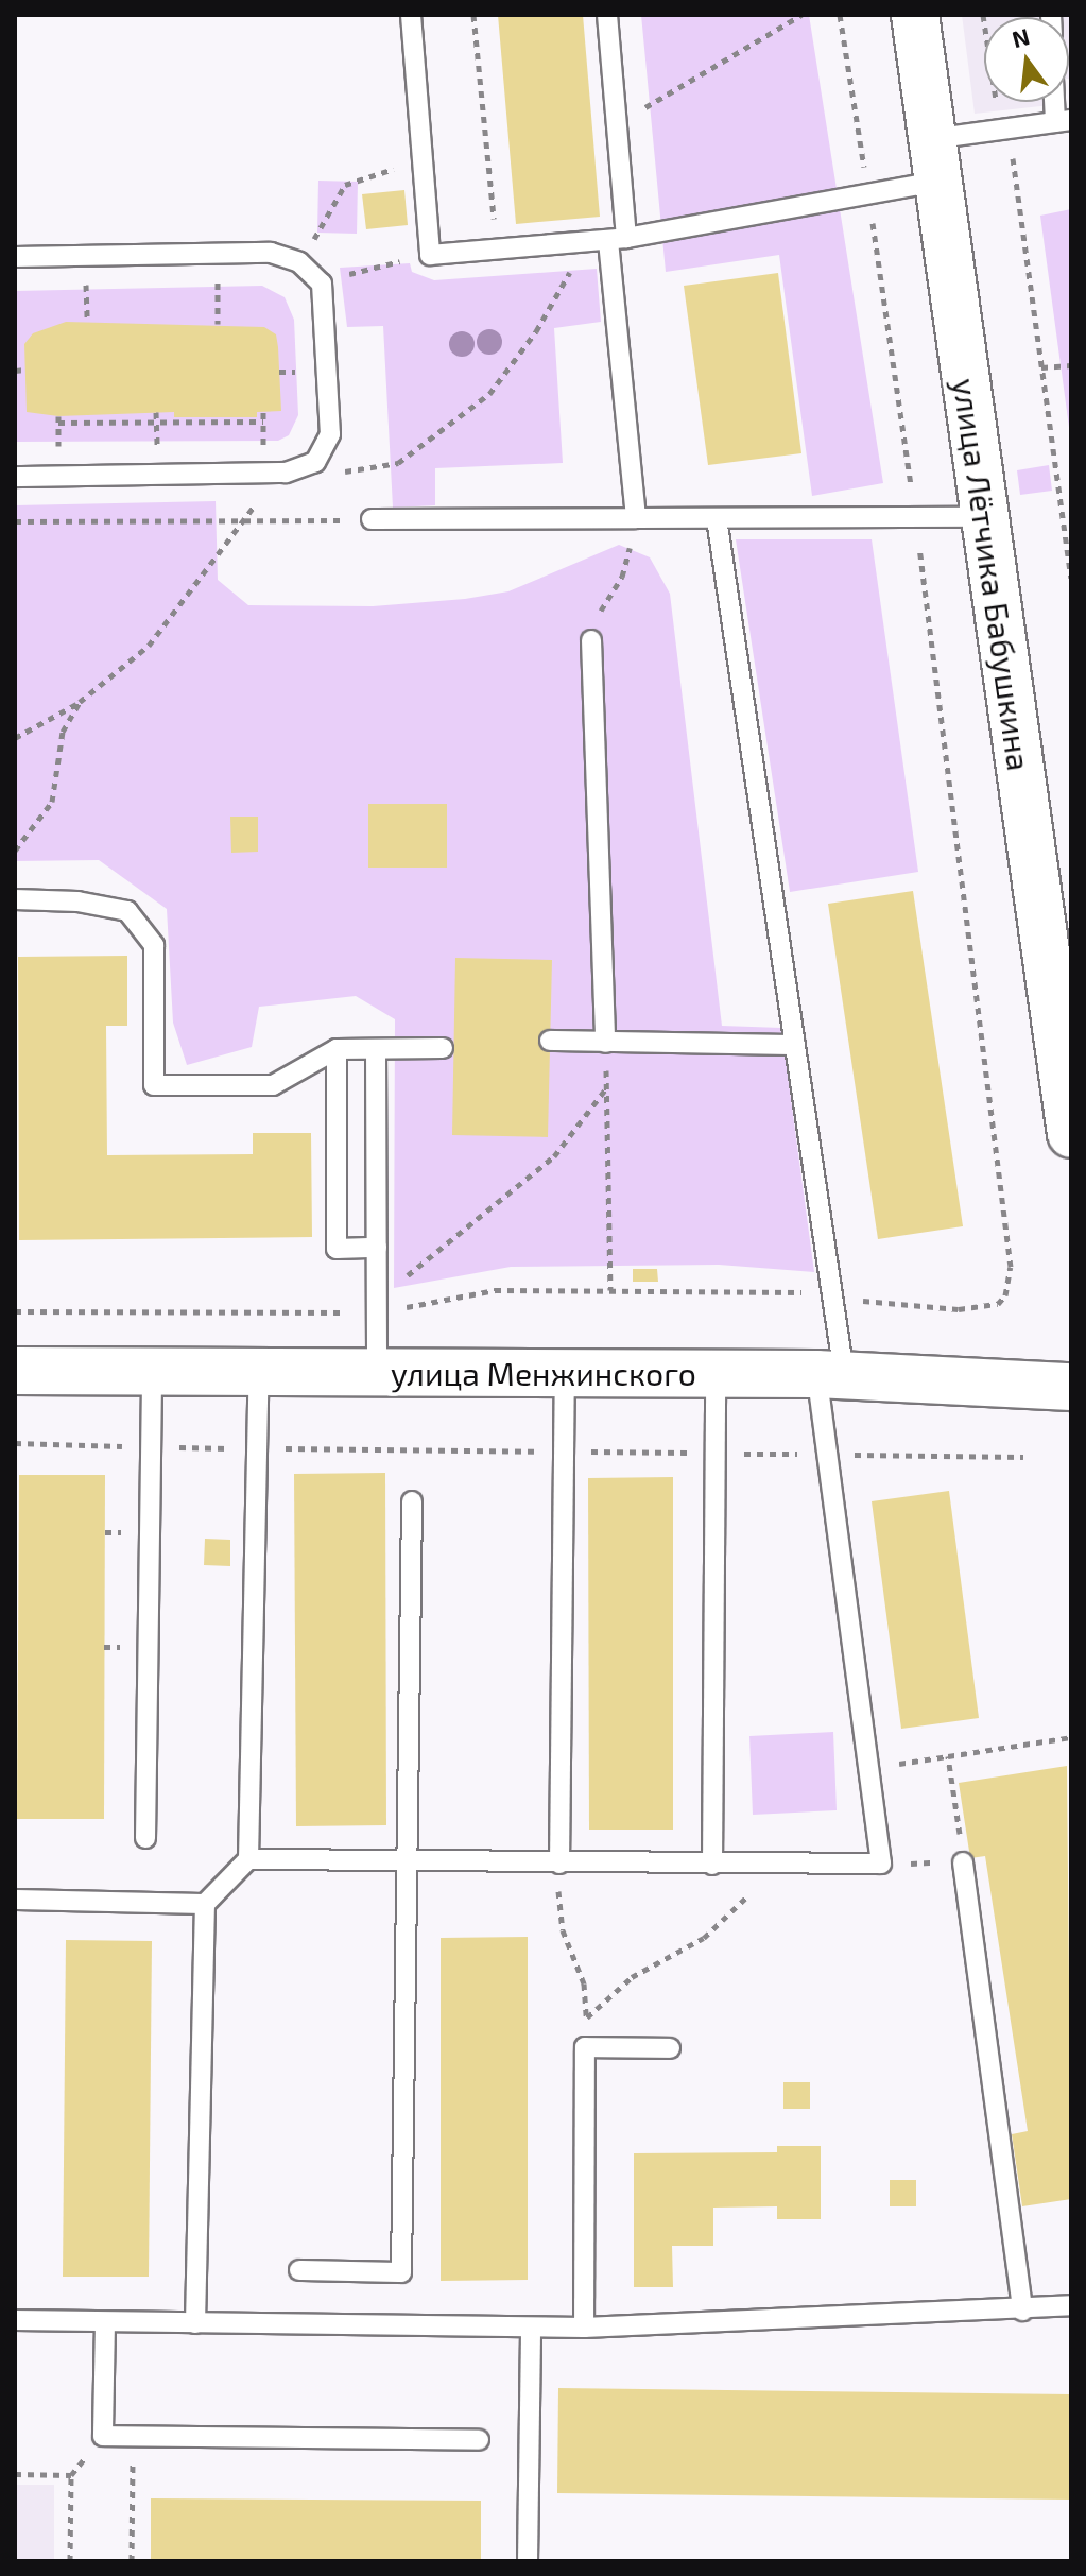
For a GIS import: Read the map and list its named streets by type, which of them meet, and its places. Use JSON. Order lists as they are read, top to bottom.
{
  "streets": {
    "main road": ["улица Лётчика Бабушкина", "улица Менжинского"]
  },
  "north": "top"
}
